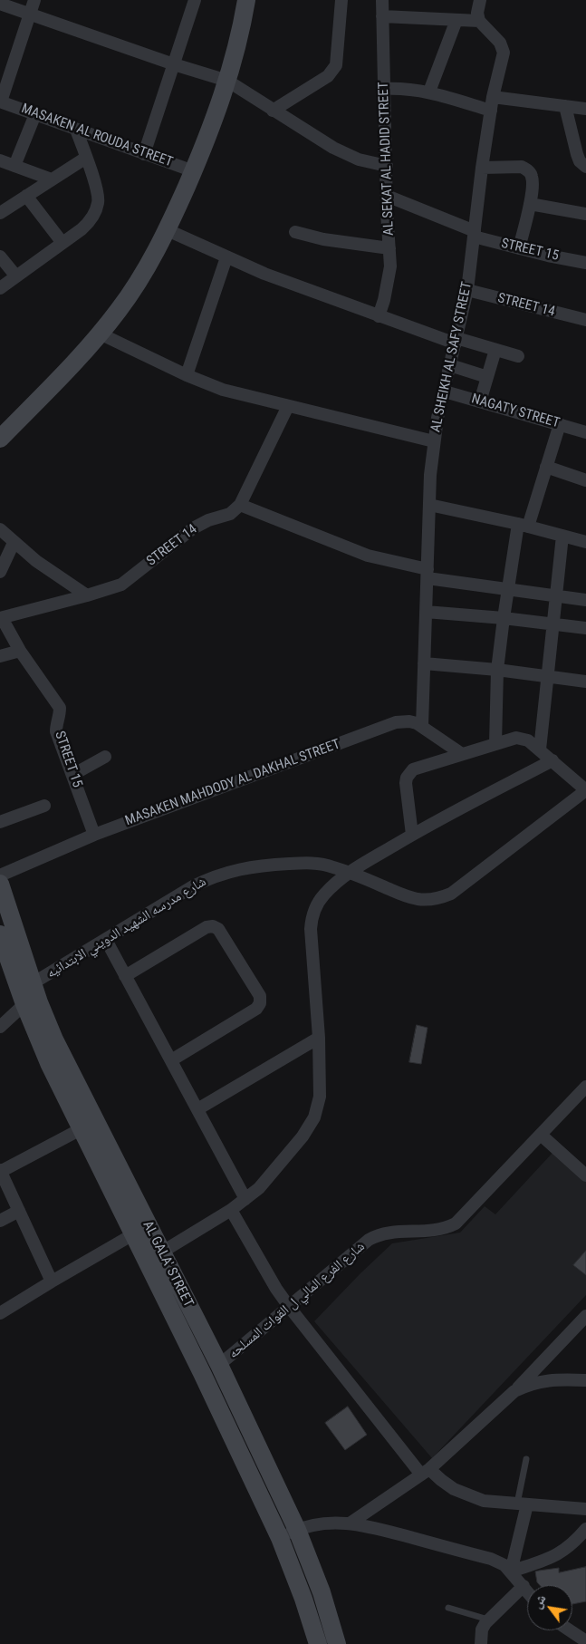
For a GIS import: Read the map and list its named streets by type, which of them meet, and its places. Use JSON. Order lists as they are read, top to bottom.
{
  "streets": {
    "street": [
      "MASAKEN AL ROUDA STREET",
      "AL SEKAT AL HADID STREET",
      "STREET 15",
      "STREET 14",
      "AL SHEIKH AL SAFY STREET",
      "NAGATY STREET",
      "MASAKEN MAHDODY AL DAKHAL STREET",
      "شارع مدرسه الشهيد الدويني الابتدائيه",
      "AL GALA' STREET",
      "شارع الفرع المالي ل القوات المسلحه"
    ]
  },
  "crossings": [
    ["AL SEKAT AL HADID STREET", "STREET 15"],
    ["STREET 15", "STREET 14"],
    ["STREET 15", "AL SHEIKH AL SAFY STREET"],
    ["STREET 15", "MASAKEN MAHDODY AL DAKHAL STREET"],
    ["STREET 14", "AL SHEIKH AL SAFY STREET"],
    ["AL SHEIKH AL SAFY STREET", "NAGATY STREET"],
    ["AL SHEIKH AL SAFY STREET", "MASAKEN MAHDODY AL DAKHAL STREET"],
    ["شارع مدرسه الشهيد الدويني الابتدائيه", "AL GALA' STREET"],
    ["AL GALA' STREET", "شارع الفرع المالي ل القوات المسلحه"]
  ],
  "north": "top left"
}
